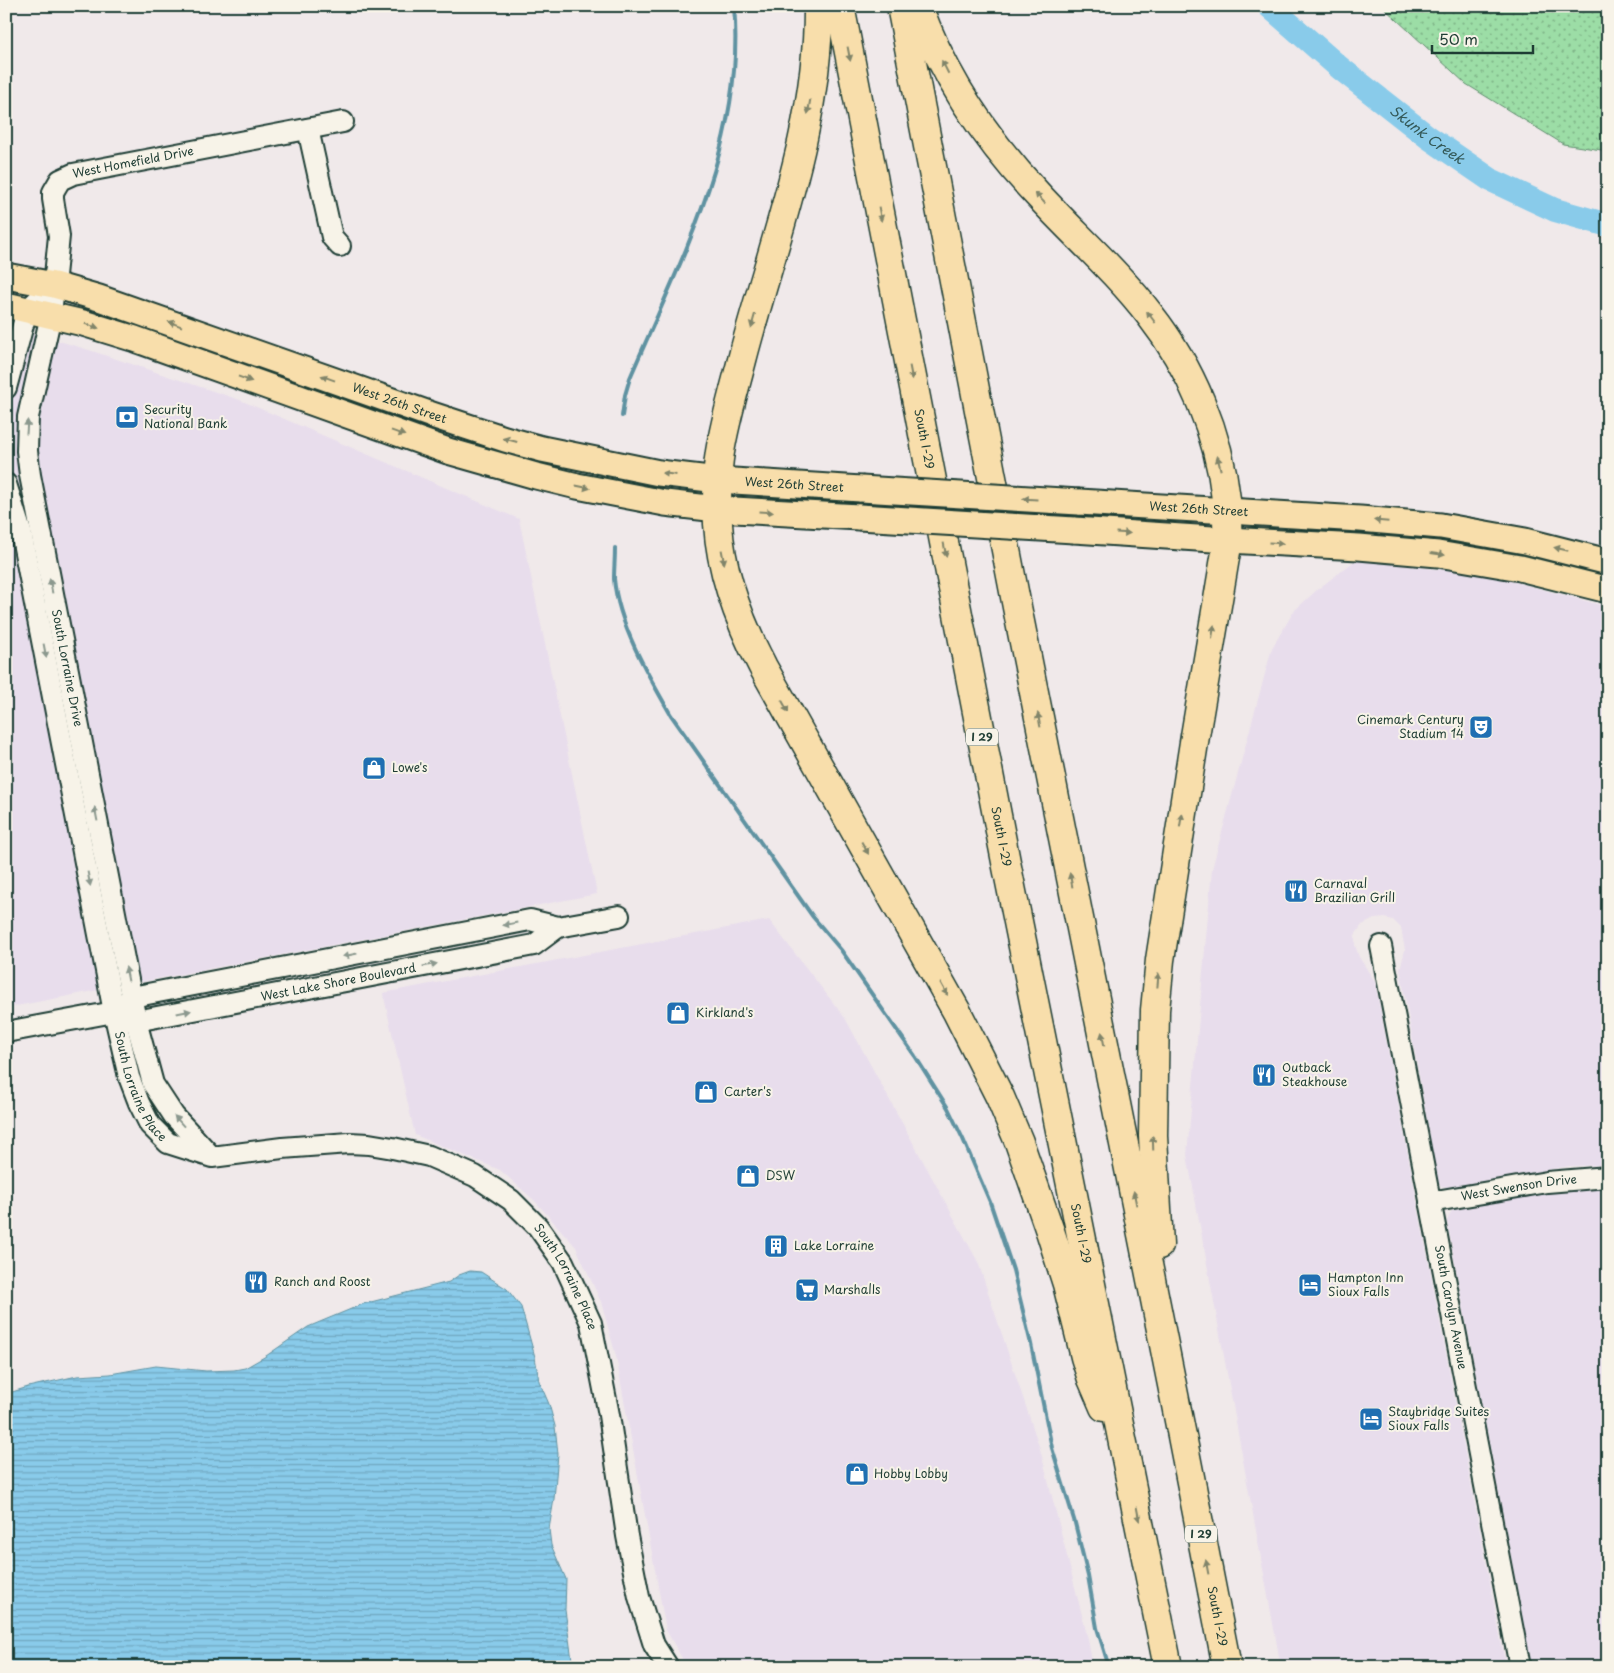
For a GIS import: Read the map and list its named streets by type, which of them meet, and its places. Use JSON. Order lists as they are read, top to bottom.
{
  "streets": {
    "highway": ["South I-29", "I 29"],
    "main road": ["West 26th Street"],
    "street": [
      "West Homefield Drive",
      "South Lorraine Drive",
      "West Lake Shore Boulevard",
      "South Lorraine Place",
      "West Swenson Drive",
      "South Carolyn Avenue"
    ]
  },
  "crossings": [
    ["West Homefield Drive", "West 26th Street"],
    ["South Lorraine Drive", "West Lake Shore Boulevard"],
    ["South Lorraine Drive", "South Lorraine Place"],
    ["West Lake Shore Boulevard", "South Lorraine Place"],
    ["West Swenson Drive", "South Carolyn Avenue"]
  ],
  "water": ["Skunk Creek"],
  "places": {
    "bank": ["Security National Bank"],
    "theatre": ["Cinemark Century Stadium 14"],
    "shop": [
      "Lowe's",
      "Kirkland's",
      "Carter's",
      "DSW",
      "Hobby Lobby"
    ],
    "restaurant": ["Carnaval Brazilian Grill", "Outback Steakhouse", "Ranch and Roost"],
    "building": ["Lake Lorraine"],
    "hotel": ["Hampton Inn Sioux Falls", "Staybridge Suites Sioux Falls"],
    "supermarket": ["Marshalls"]
  },
  "scale_bar": "50 m"
}
